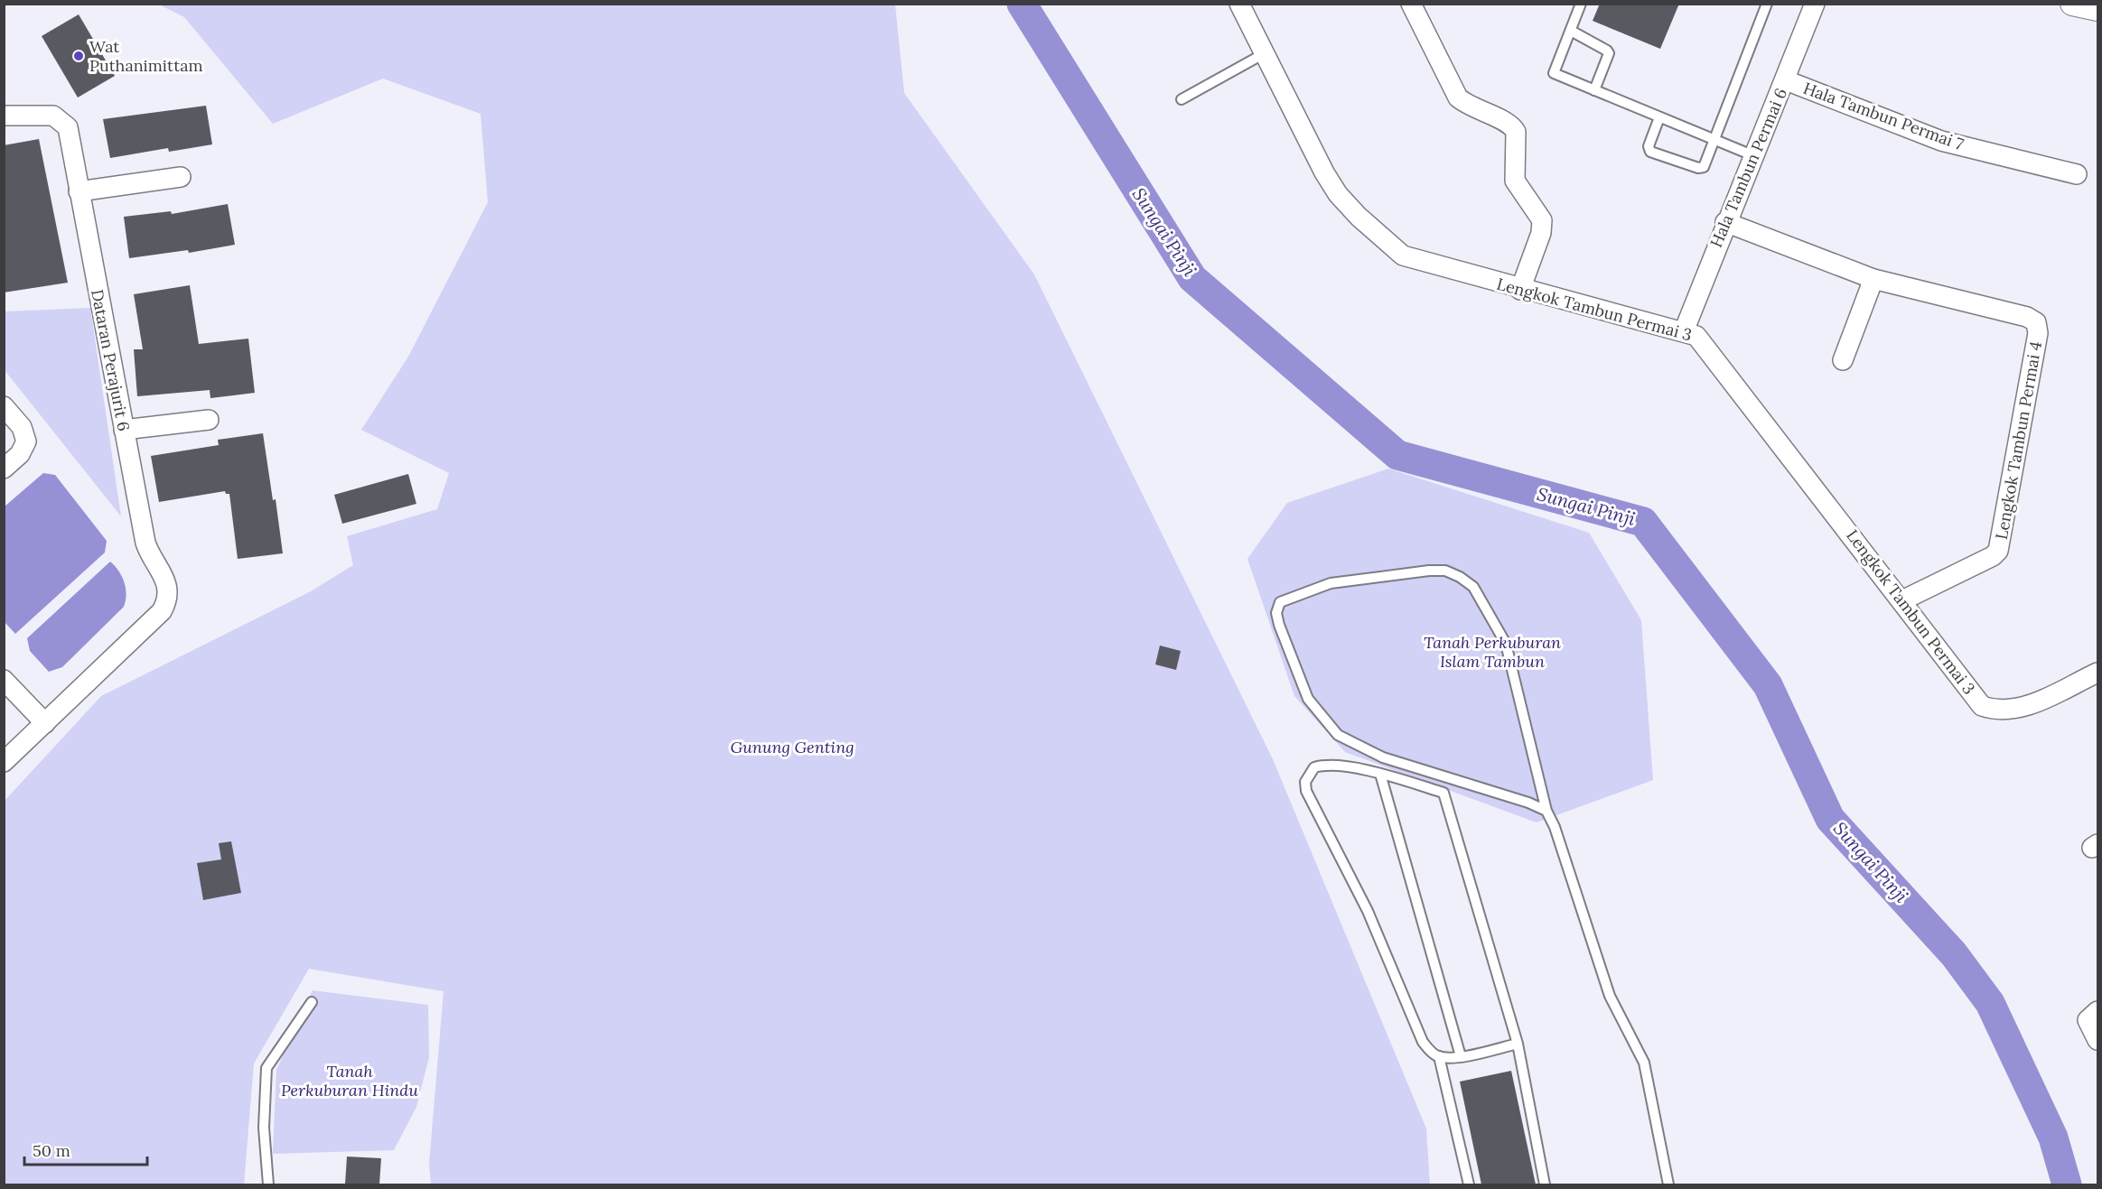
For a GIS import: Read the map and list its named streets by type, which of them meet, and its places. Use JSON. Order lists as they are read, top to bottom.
{
  "streets": {
    "street": [
      "Hala Tambun Permai 7",
      "Hala Tambun Permai 6",
      "Lengkok Tambun Permai 3",
      "Dataran Perajurit 6",
      "Lengkok Tambun Permai 4"
    ]
  },
  "crossings": [
    ["Hala Tambun Permai 7", "Hala Tambun Permai 6"],
    ["Hala Tambun Permai 6", "Lengkok Tambun Permai 3"],
    ["Hala Tambun Permai 6", "Lengkok Tambun Permai 4"],
    ["Lengkok Tambun Permai 3", "Lengkok Tambun Permai 4"]
  ],
  "water": ["Sungai Pinji"],
  "parks": ["Tanah Perkuburan Islam Tambun", "Gunung Genting", "Tanah Perkuburan Hindu"],
  "places": ["Wat Puthanimittam"],
  "scale_bar": "50 m"
}
